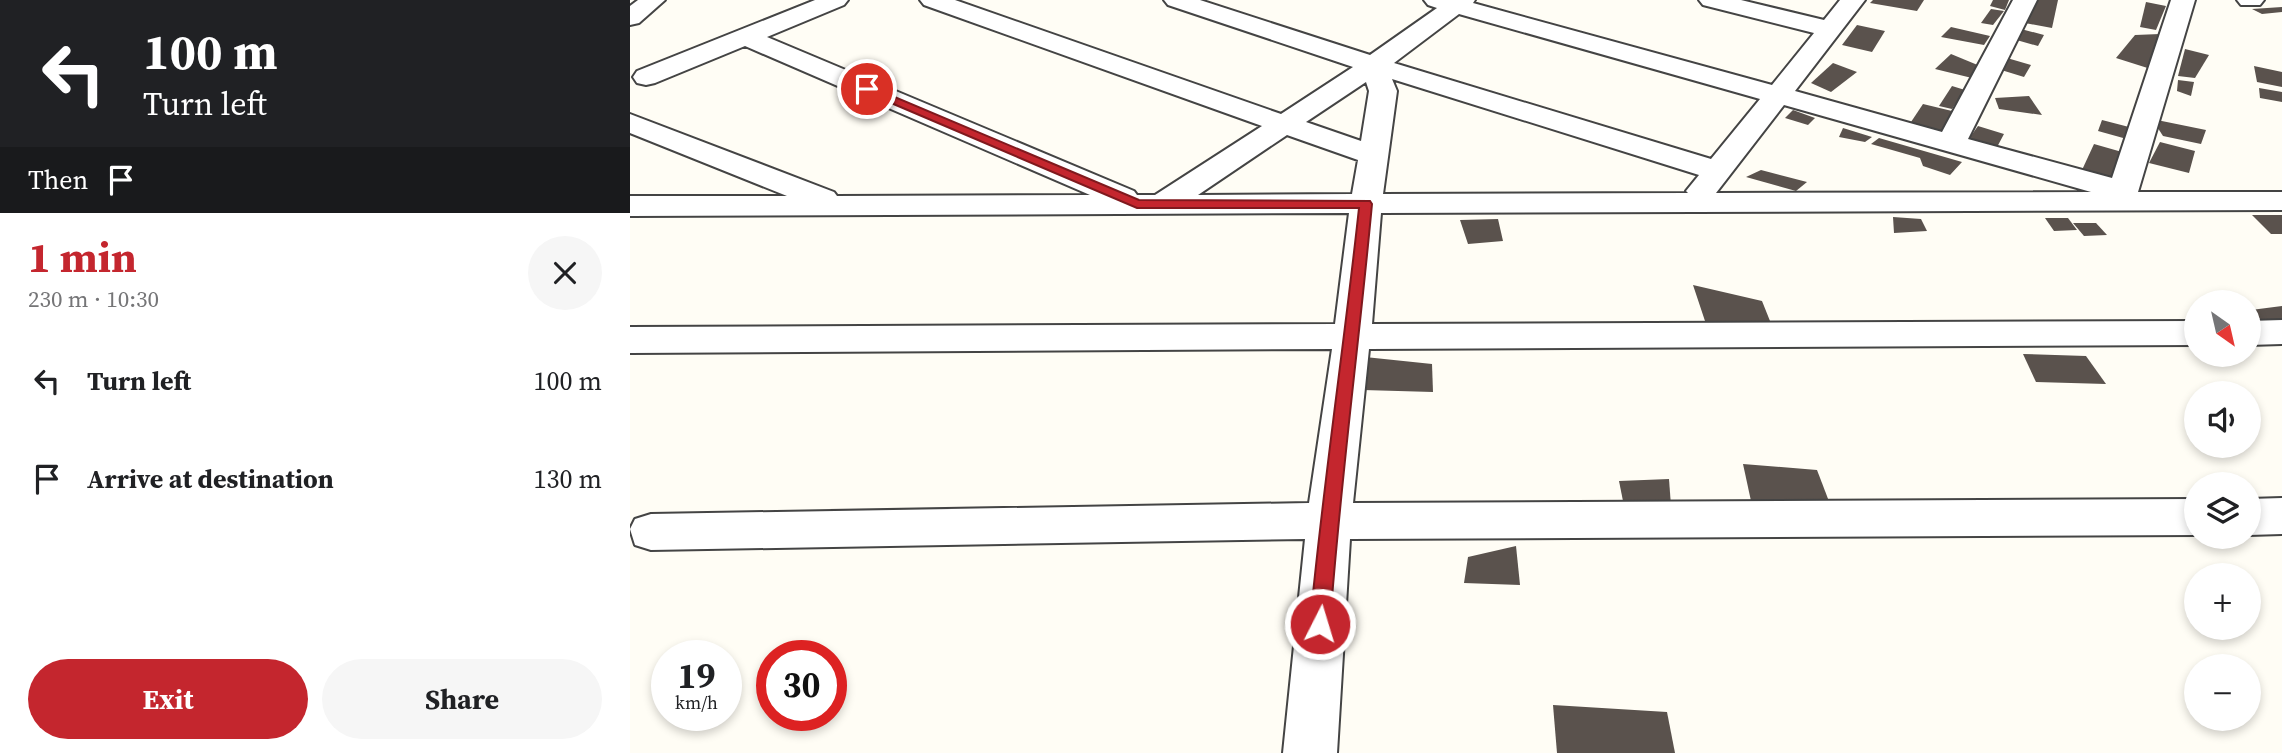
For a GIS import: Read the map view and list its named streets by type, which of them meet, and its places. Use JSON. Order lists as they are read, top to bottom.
{
  "north": "bottom right",
  "page": {
    "turn": ["100 m", "Turn left"],
    "then": "Then",
    "heading": ["1 min", "230 m · 10:30"],
    "map_buttons": ["+", "−"],
    "list": [
      {
        "name": "Turn left",
        "value": "100 m"
      },
      {
        "name": "Arrive at destination",
        "value": "130 m"
      }
    ],
    "speed": "19 km/h",
    "limit": "30",
    "buttons": ["Exit", "Share"]
  }
}
